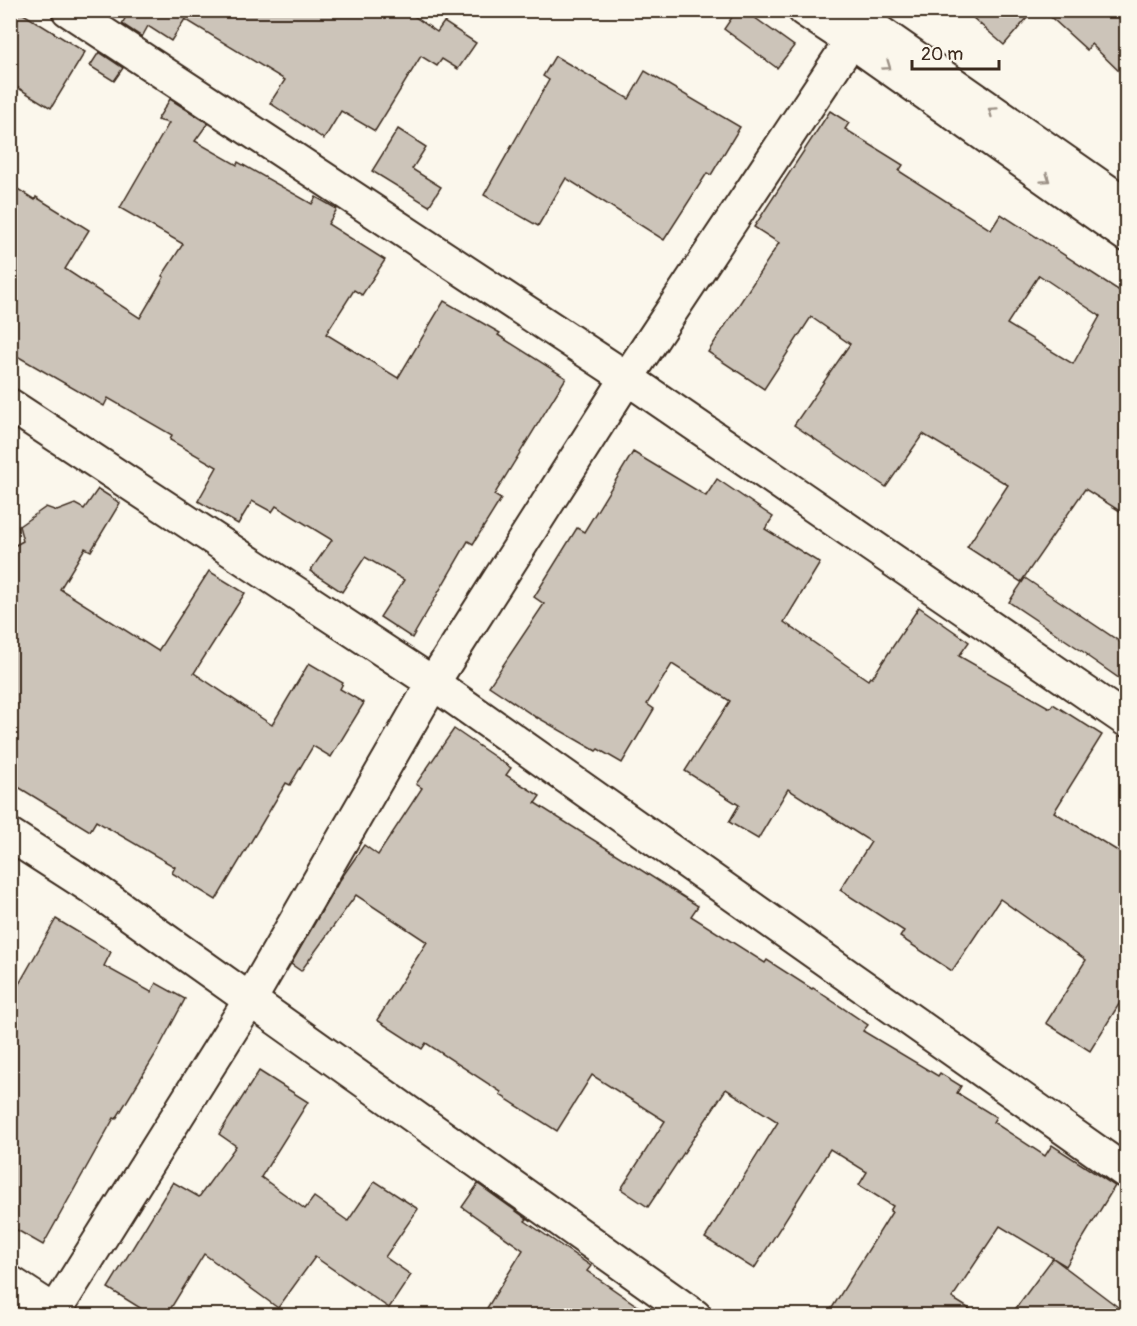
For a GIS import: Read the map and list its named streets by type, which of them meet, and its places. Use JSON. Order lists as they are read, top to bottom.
{
  "scale_bar": "20 m"
}
